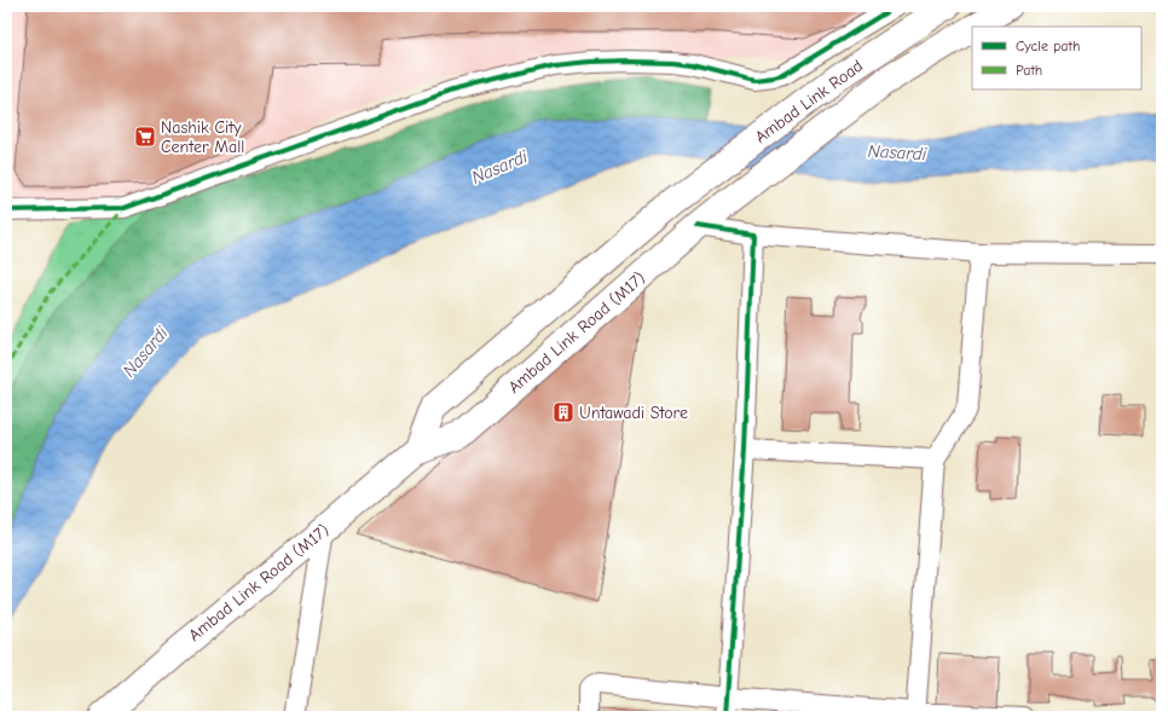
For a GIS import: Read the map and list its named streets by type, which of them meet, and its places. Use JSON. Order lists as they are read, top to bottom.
{
  "streets": {
    "main road": ["Ambad Link Road", "Ambad Link Road (M17)"]
  },
  "crossings": [
    ["Ambad Link Road", "Ambad Link Road (M17)"]
  ],
  "water": ["Nasardi"],
  "places": {
    "supermarket": ["Nashik City Center Mall"],
    "building": ["Untawadi Store"]
  },
  "legend": ["Cycle path", "Path"]
}
